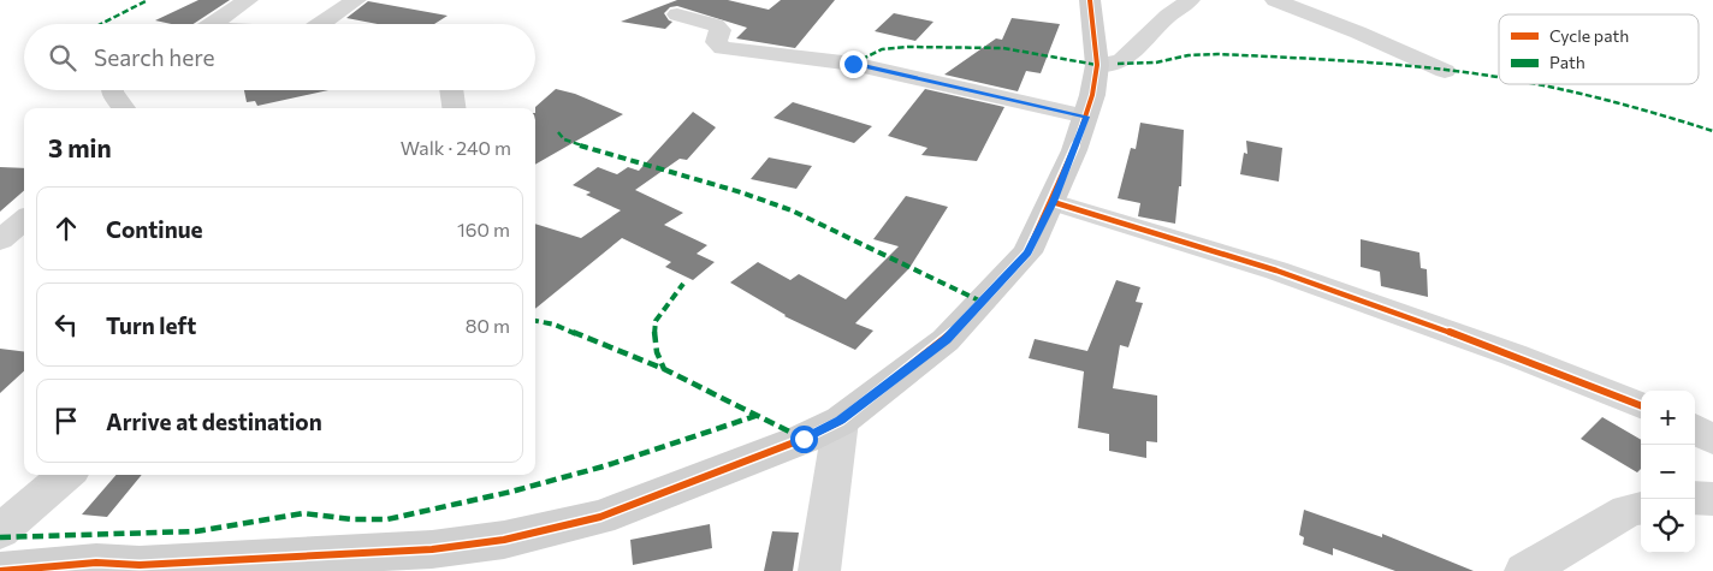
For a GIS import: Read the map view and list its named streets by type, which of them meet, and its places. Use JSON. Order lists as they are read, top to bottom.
{
  "legend": ["Cycle path", "Path"],
  "page": {
    "search": "Search here",
    "heading": ["3 min", "Walk · 240 m"],
    "list": [
      ["Continue", "160 m"],
      ["Turn left", "80 m"],
      "Arrive at destination"
    ],
    "map_buttons": ["+", "−"]
  }
}
